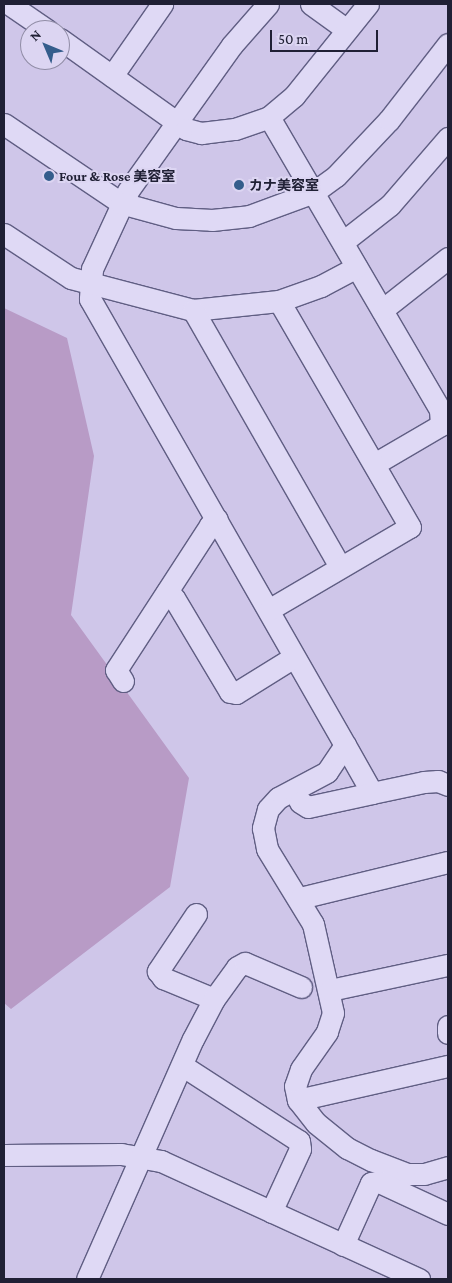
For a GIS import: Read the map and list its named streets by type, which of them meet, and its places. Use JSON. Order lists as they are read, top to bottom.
{
  "places": ["Four & Rose 美容室", "カナ美容室"],
  "scale_bar": "50 m",
  "north": "top left"
}
